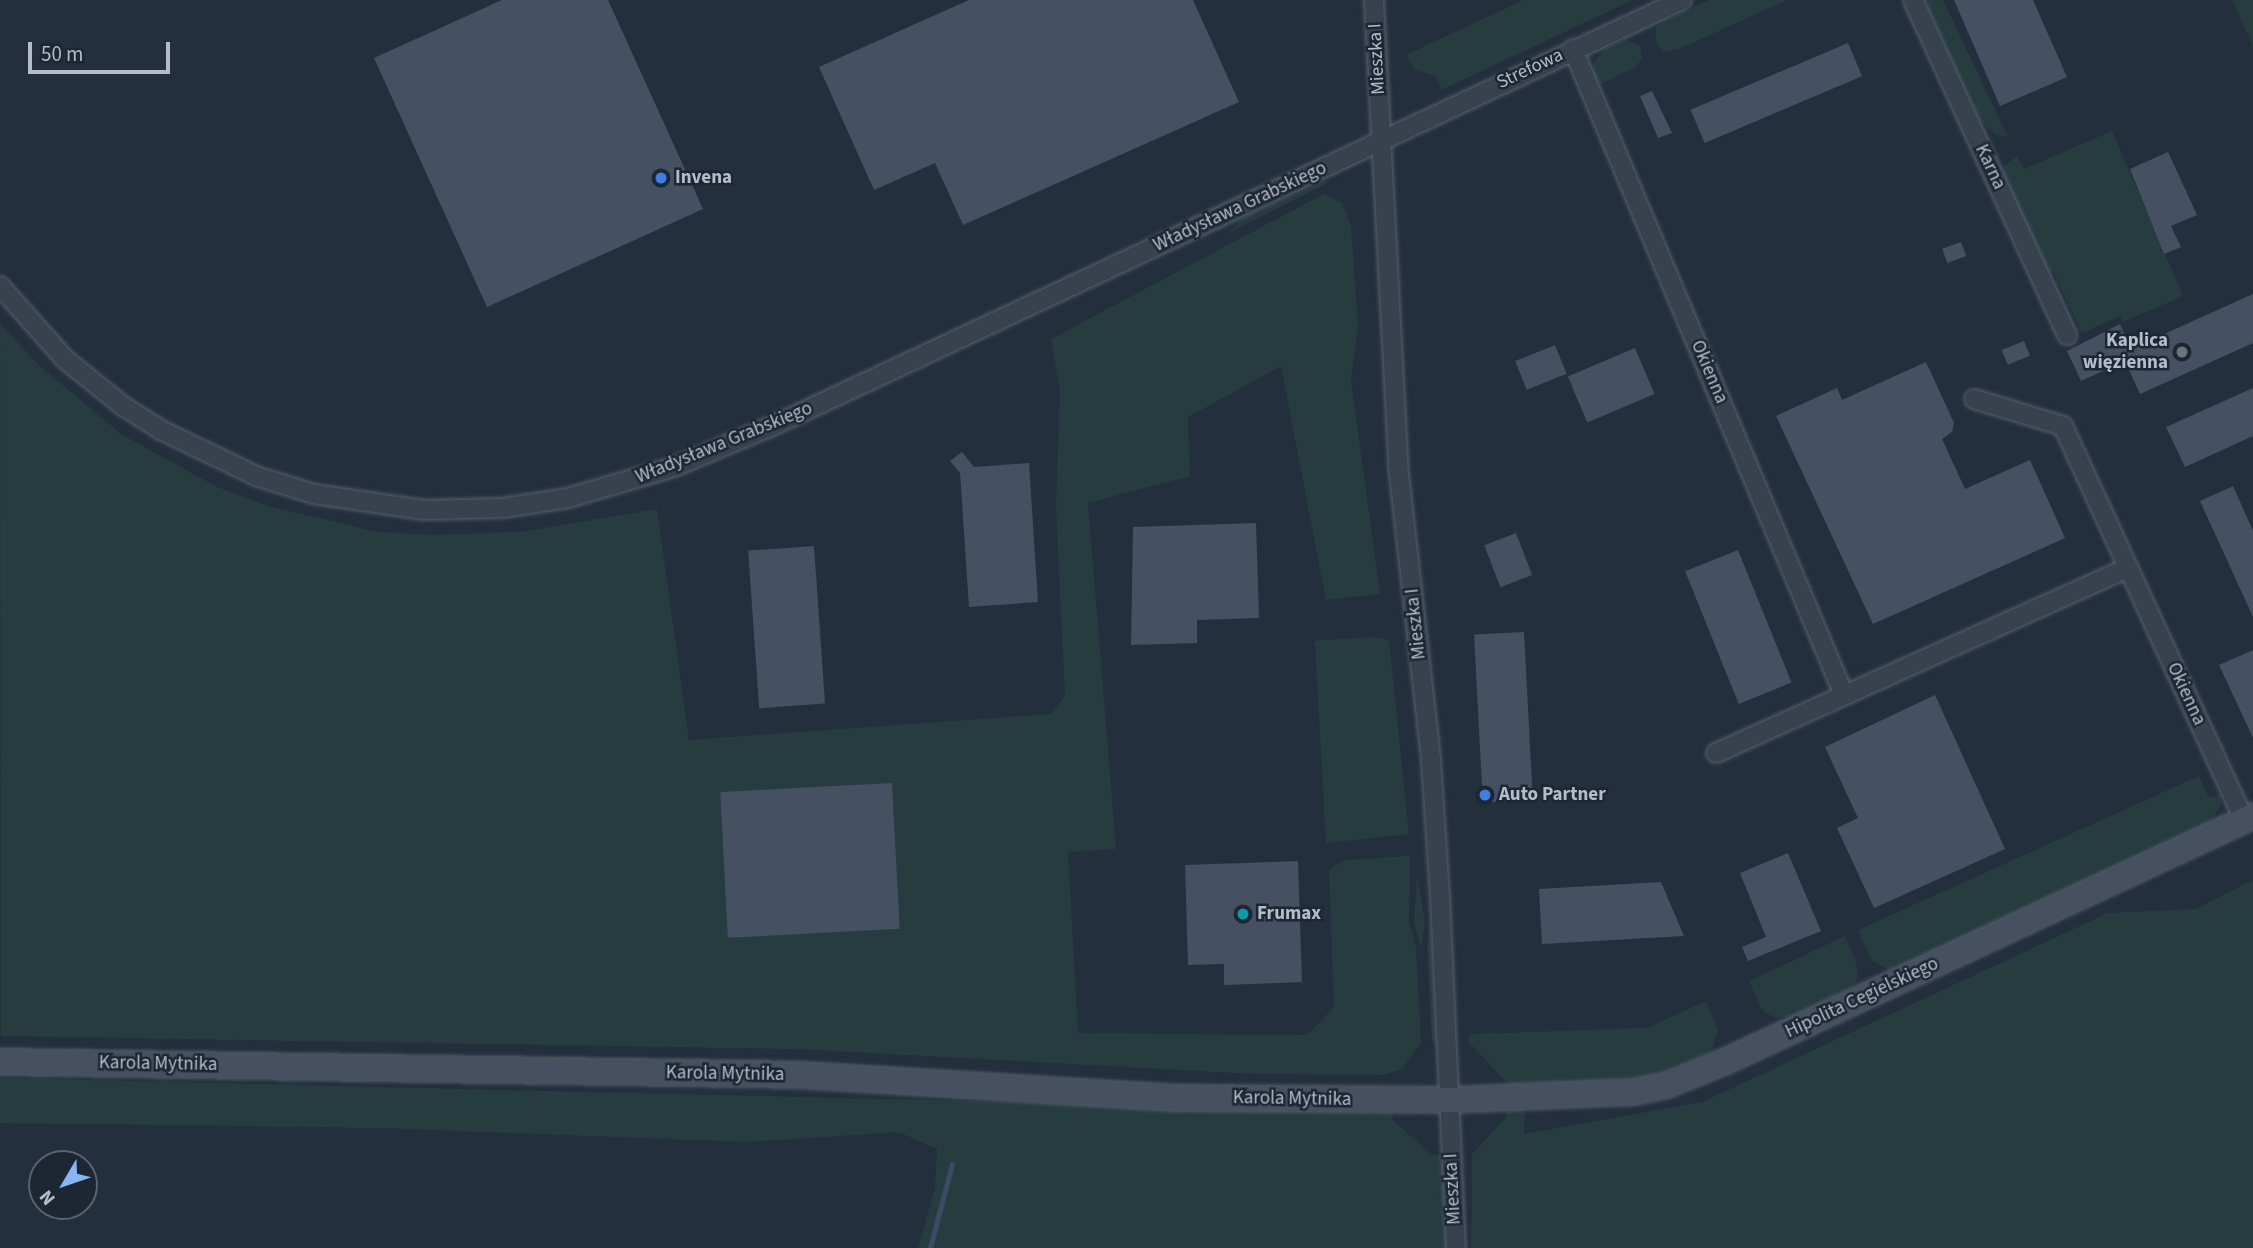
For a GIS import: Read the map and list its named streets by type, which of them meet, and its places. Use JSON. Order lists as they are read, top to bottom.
{
  "streets": {
    "street": [
      "Mieszka I",
      "Strefowa",
      "Karna",
      "Władysława Grabskiego",
      "Okienna",
      "Hipolita Cegielskiego",
      "Karola Mytnika"
    ]
  },
  "crossings": [
    ["Mieszka I", "Strefowa"],
    ["Mieszka I", "Władysława Grabskiego"],
    ["Mieszka I", "Hipolita Cegielskiego"],
    ["Mieszka I", "Karola Mytnika"],
    ["Strefowa", "Władysława Grabskiego"],
    ["Strefowa", "Okienna"],
    ["Okienna", "Hipolita Cegielskiego"],
    ["Hipolita Cegielskiego", "Karola Mytnika"]
  ],
  "places": [
    "Invena",
    "Kaplica więzienna",
    "Auto Partner",
    "Frumax"
  ],
  "scale_bar": "50 m",
  "north": "bottom left"
}
